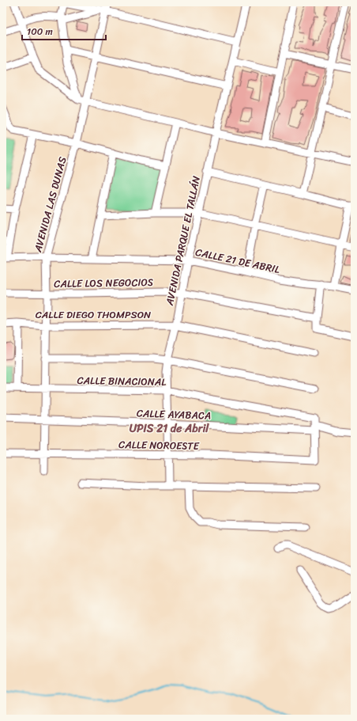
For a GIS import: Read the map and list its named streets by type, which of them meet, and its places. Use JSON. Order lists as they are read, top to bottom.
{
  "streets": {
    "street": [
      "AVENIDA LAS DUNAS",
      "AVENIDA PARQUE EL TALLÁN",
      "CALLE 21 DE ABRIL",
      "CALLE LOS NEGOCIOS",
      "CALLE DIEGO THOMPSON",
      "CALLE BINACIONAL",
      "CALLE AYABACA",
      "CALLE NOROESTE"
    ]
  },
  "crossings": [
    ["AVENIDA LAS DUNAS", "CALLE 21 DE ABRIL"],
    ["AVENIDA LAS DUNAS", "CALLE LOS NEGOCIOS"],
    ["AVENIDA LAS DUNAS", "CALLE DIEGO THOMPSON"],
    ["AVENIDA LAS DUNAS", "CALLE BINACIONAL"],
    ["AVENIDA LAS DUNAS", "CALLE AYABACA"],
    ["AVENIDA LAS DUNAS", "CALLE NOROESTE"],
    ["AVENIDA PARQUE EL TALLÁN", "CALLE 21 DE ABRIL"],
    ["AVENIDA PARQUE EL TALLÁN", "CALLE LOS NEGOCIOS"],
    ["AVENIDA PARQUE EL TALLÁN", "CALLE DIEGO THOMPSON"],
    ["AVENIDA PARQUE EL TALLÁN", "CALLE BINACIONAL"],
    ["AVENIDA PARQUE EL TALLÁN", "CALLE AYABACA"],
    ["AVENIDA PARQUE EL TALLÁN", "CALLE NOROESTE"],
    ["CALLE BINACIONAL", "CALLE AYABACA"],
    ["CALLE BINACIONAL", "CALLE NOROESTE"],
    ["CALLE AYABACA", "CALLE NOROESTE"]
  ],
  "districts": ["UPIS 21 de Abril"],
  "scale_bar": "100 m"
}
